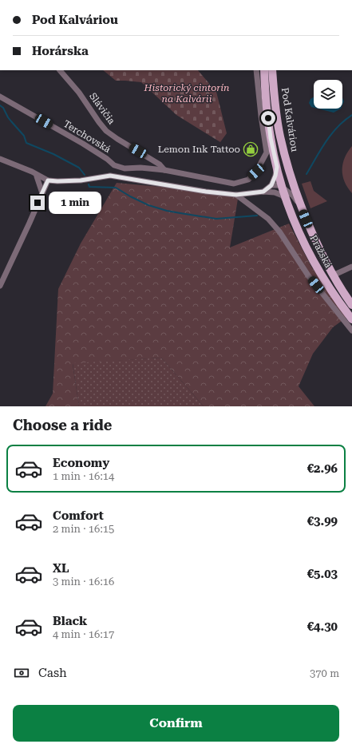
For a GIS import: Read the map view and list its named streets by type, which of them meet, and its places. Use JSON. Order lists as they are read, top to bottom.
{
  "streets": {
    "main road": ["Pod Kalváriou", "Pražská"],
    "street": ["Slávičia", "Terchovská"]
  },
  "crossings": [
    ["Slávičia", "Terchovská"],
    ["Pod Kalváriou", "Pražská"]
  ],
  "parks": ["Historický cintorín na Kalvárii"],
  "places": {
    "shop": ["Lemon Ink Tattoo"]
  },
  "page": {
    "banner": ["Pod Kalváriou", "Horárska"],
    "bubble": "1 min",
    "heading": "Choose a ride",
    "list": [
      {
        "name": "Economy",
        "note": "1 min · 16:14",
        "value": "€2.96"
      },
      {
        "name": "Comfort",
        "note": "2 min · 16:15",
        "value": "€3.99"
      },
      {
        "name": "XL",
        "note": "3 min · 16:16",
        "value": "€5.03"
      },
      {
        "name": "Black",
        "note": "4 min · 16:17",
        "value": "€4.30"
      }
    ],
    "pay": ["Cash", "370 m"],
    "buttons": "Confirm"
  }
}
